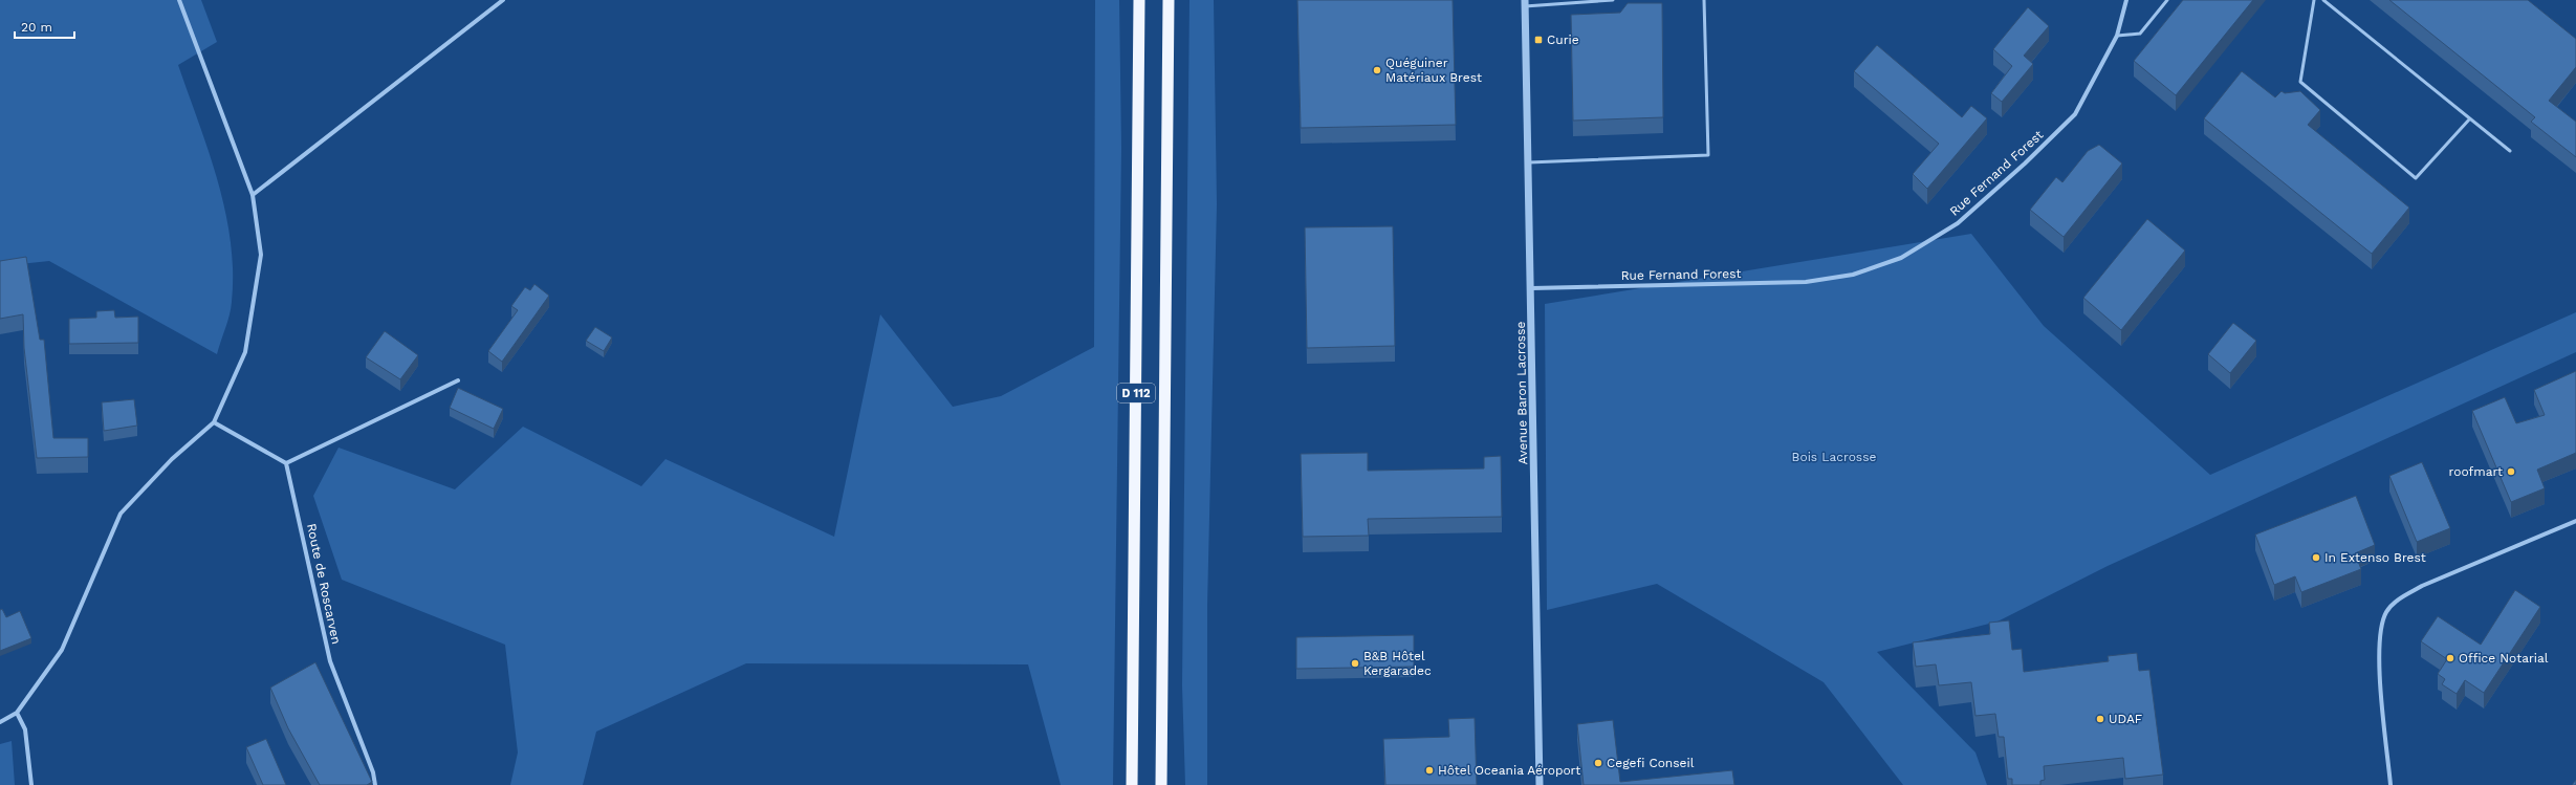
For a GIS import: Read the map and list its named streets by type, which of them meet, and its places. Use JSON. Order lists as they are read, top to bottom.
{
  "streets": {
    "highway": ["D 112"],
    "street": ["Rue Fernand Forest", "Avenue Baron Lacrosse", "Route de Roscarven"]
  },
  "crossings": [
    ["Rue Fernand Forest", "Avenue Baron Lacrosse"]
  ],
  "parks": ["Bois Lacrosse"],
  "places": {
    "transit": ["Curie"],
    "other": [
      "Quéguiner Matériaux Brest",
      "roofmart",
      "In Extenso Brest",
      "Office Notarial",
      "B&B Hôtel Kergaradec",
      "UDAF",
      "Cegefi Conseil",
      "Hôtel Oceania Aéroport"
    ]
  },
  "scale_bar": "20 m"
}
